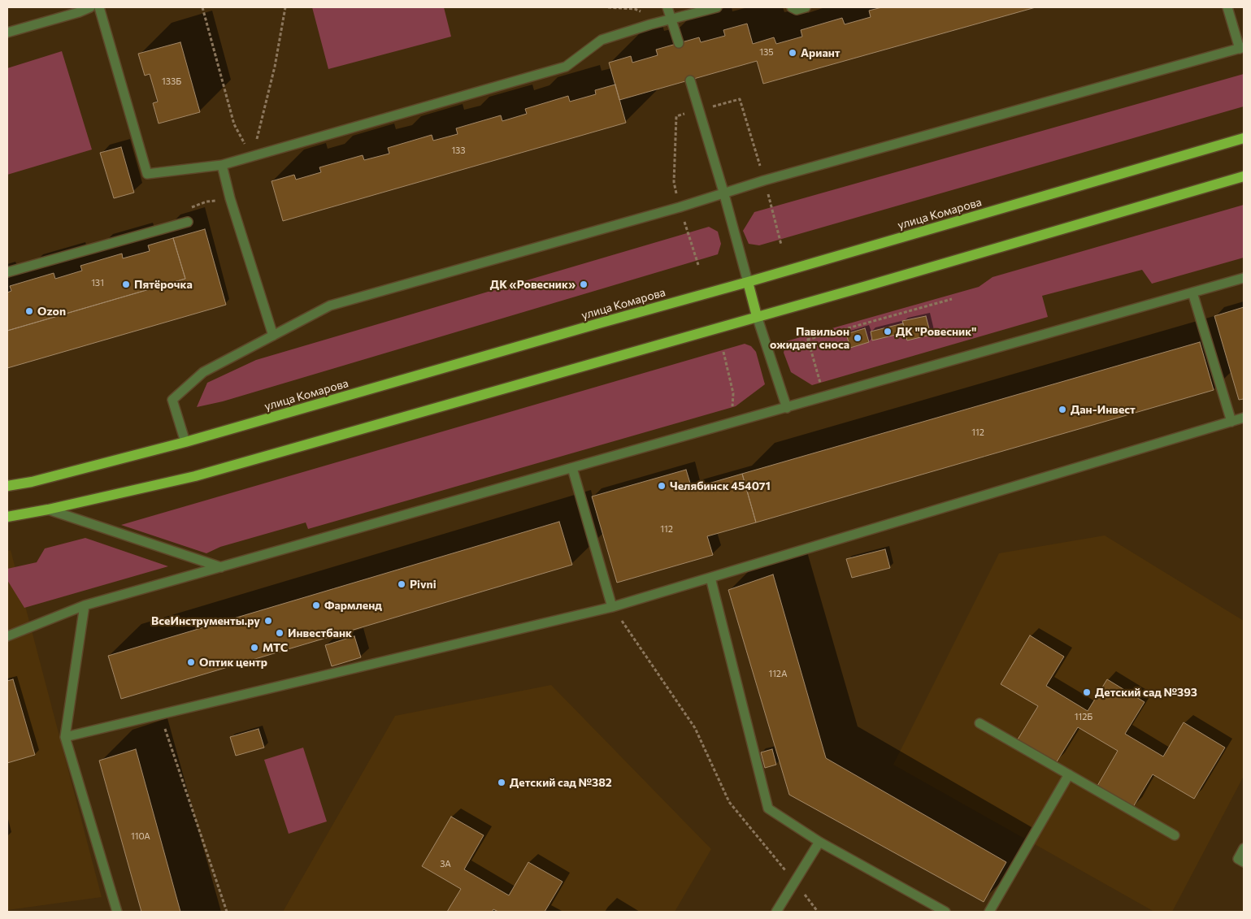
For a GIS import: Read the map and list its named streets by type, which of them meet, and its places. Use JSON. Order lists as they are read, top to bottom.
{
  "streets": {
    "main road": ["улица Комарова"]
  },
  "places": [
    "Ариант",
    "Пятёрочка",
    "ДК «Ровесник»",
    "Ozon",
    "ДК \"Ровесник\"",
    "Павильон ожидает сноса",
    "Дан-Инвест",
    "Челябинск 454071",
    "Pivni",
    "Фармленд",
    "ВсеИнструменты.ру",
    "Инвестбанк",
    "МТС",
    "Оптик центр",
    "Детский сад №393",
    "Детский сад №382"
  ],
  "house_numbers": [
    "135",
    "133Б",
    "133",
    "131",
    "112",
    "112",
    "112А",
    "112Б",
    "110А",
    "3А"
  ]
}
